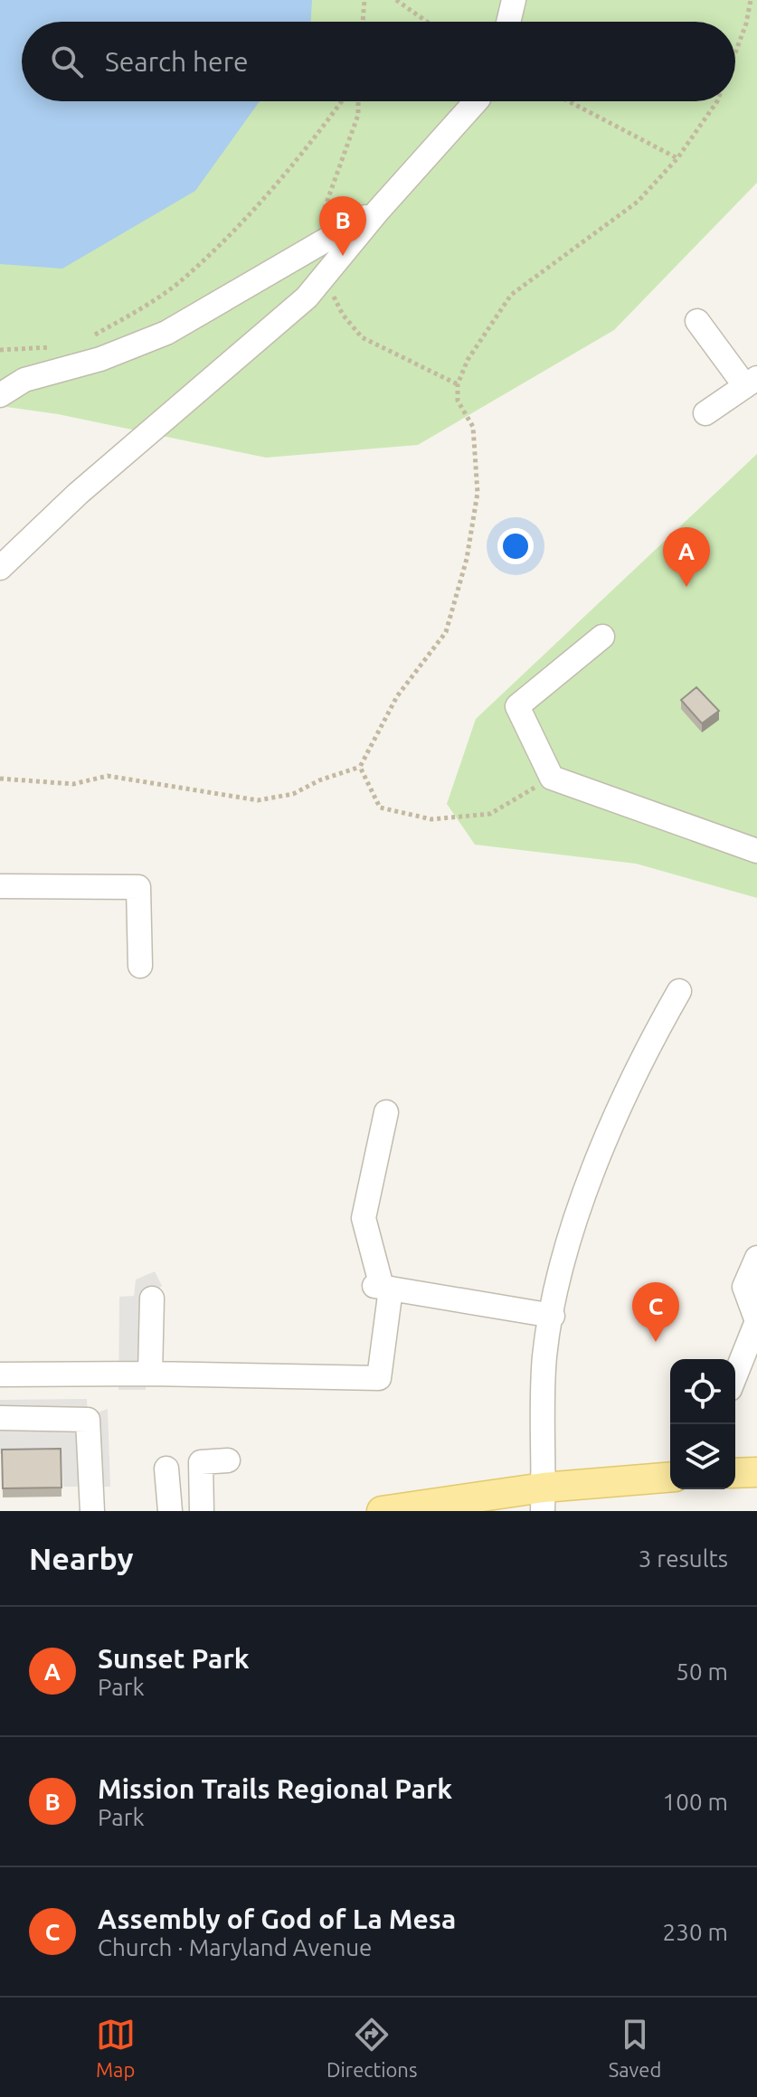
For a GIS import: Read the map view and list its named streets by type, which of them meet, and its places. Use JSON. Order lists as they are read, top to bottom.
{
  "page": {
    "search": "Search here",
    "pins": ["B", "A", "C"],
    "heading": ["Nearby", "3 results"],
    "list": [
      {
        "mark": "A",
        "name": "Sunset Park",
        "note": "Park",
        "value": "50 m"
      },
      {
        "mark": "B",
        "name": "Mission Trails Regional Park",
        "note": "Park",
        "value": "100 m"
      },
      {
        "mark": "C",
        "name": "Assembly of God of La Mesa",
        "note": "Church · Maryland Avenue",
        "value": "230 m"
      }
    ],
    "nav": ["Map", "Directions", "Saved"]
  }
}
